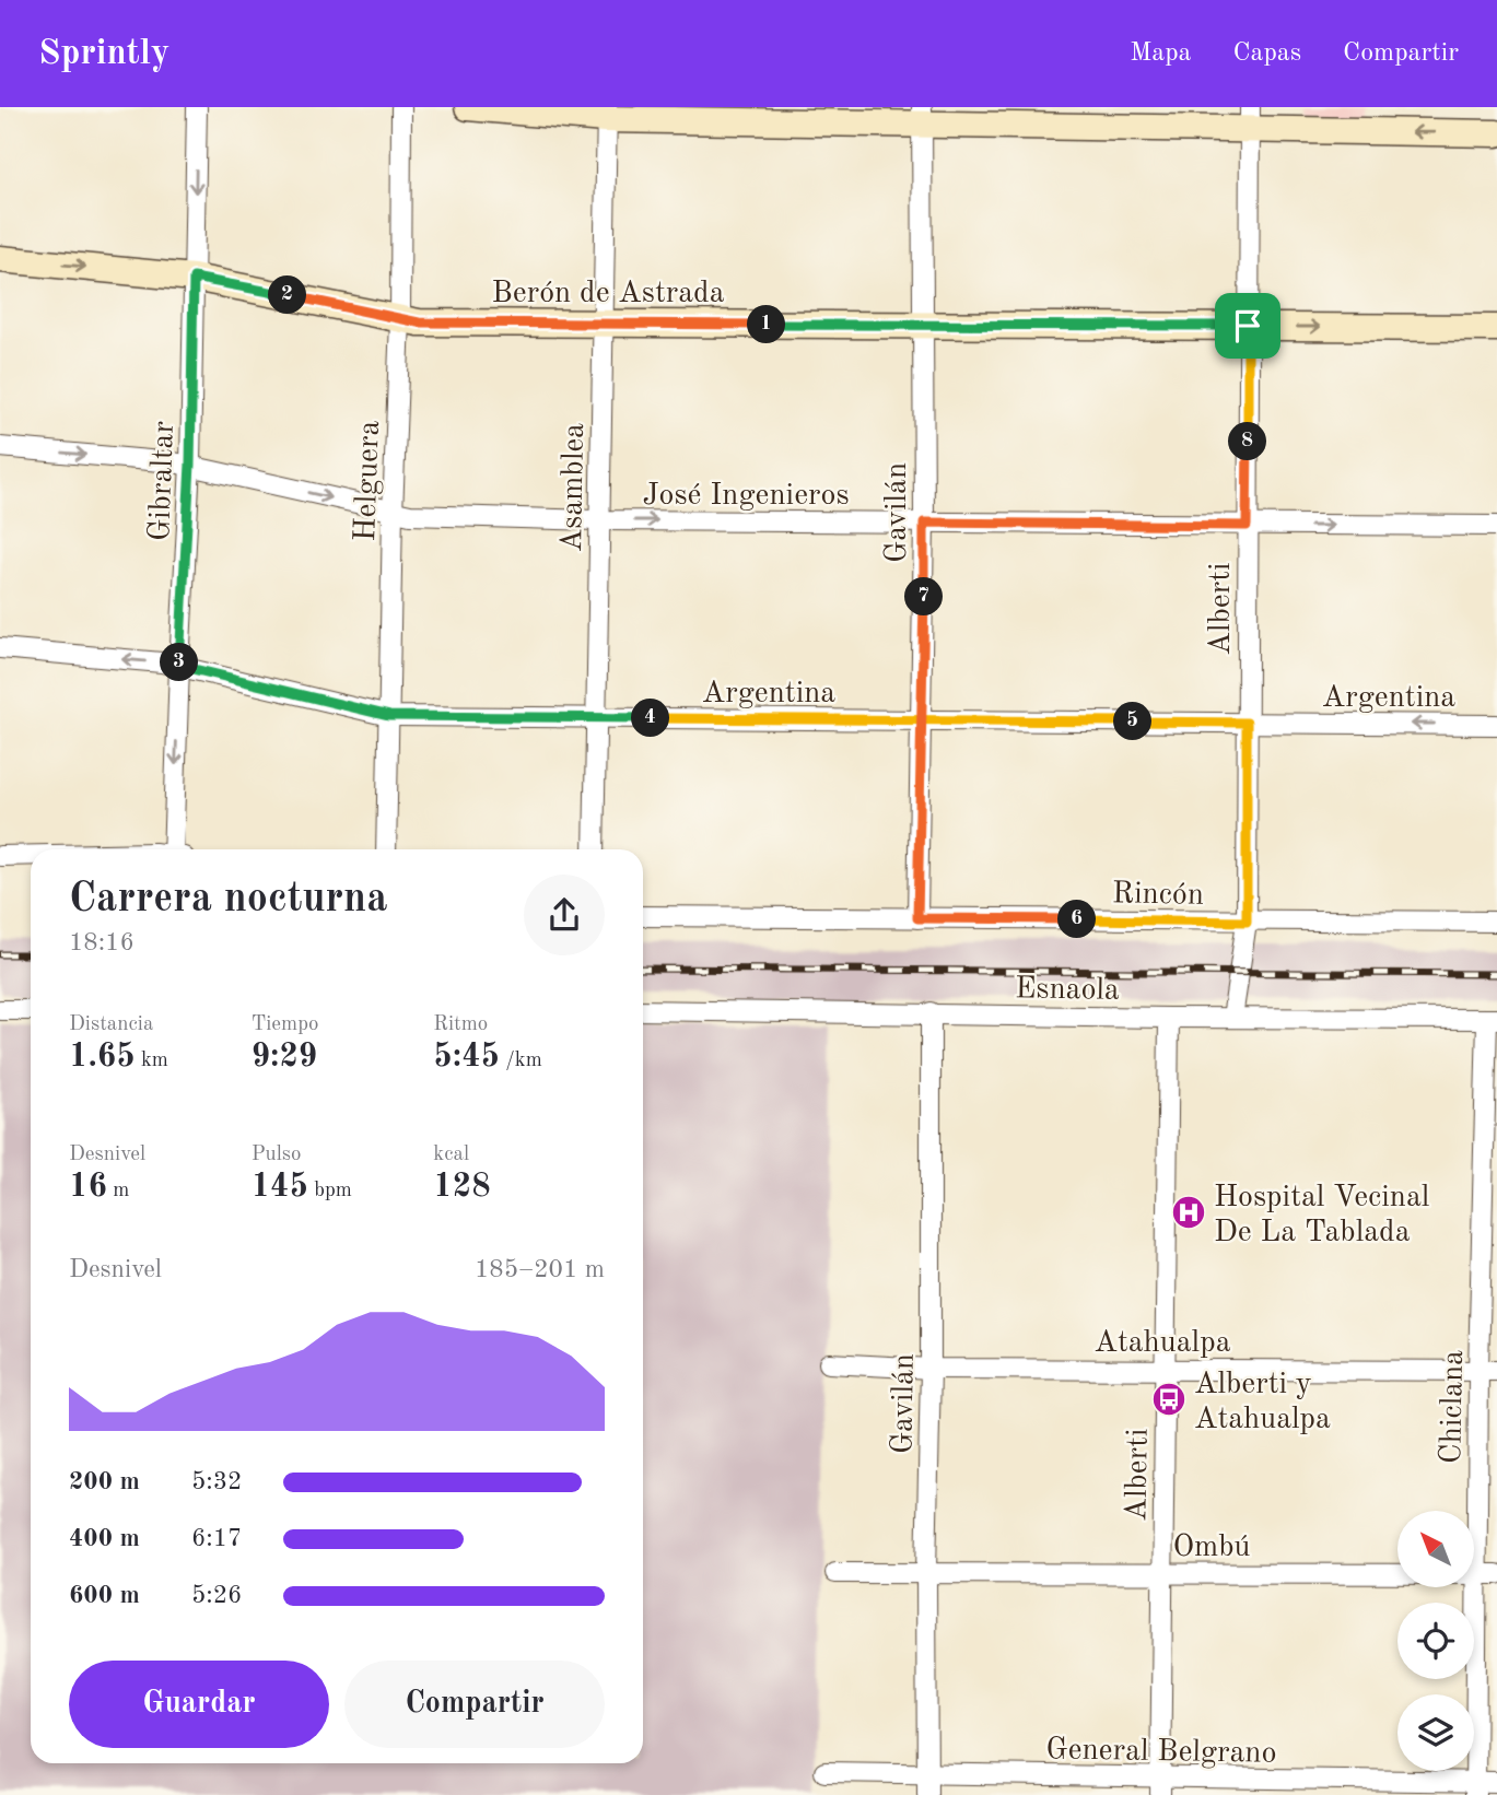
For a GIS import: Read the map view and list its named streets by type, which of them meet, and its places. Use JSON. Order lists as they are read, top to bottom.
{
  "streets": {
    "street": [
      "Berón de Astrada",
      "Gibraltar",
      "Helguera",
      "Asamblea",
      "José Ingenieros",
      "Gavilán",
      "Alberti",
      "Argentina",
      "Rincón",
      "Esnaola",
      "Atahualpa",
      "Chiclana",
      "Ombú",
      "General Belgrano"
    ]
  },
  "crossings": [
    ["Berón de Astrada", "Gibraltar"],
    ["Berón de Astrada", "Helguera"],
    ["Berón de Astrada", "Asamblea"],
    ["Berón de Astrada", "Gavilán"],
    ["Berón de Astrada", "Alberti"],
    ["Gibraltar", "José Ingenieros"],
    ["Gibraltar", "Argentina"],
    ["Helguera", "José Ingenieros"],
    ["Helguera", "Argentina"],
    ["Asamblea", "José Ingenieros"],
    ["Asamblea", "Argentina"],
    ["José Ingenieros", "Gavilán"],
    ["José Ingenieros", "Alberti"],
    ["Gavilán", "Argentina"],
    ["Gavilán", "Rincón"],
    ["Gavilán", "Esnaola"],
    ["Gavilán", "Atahualpa"],
    ["Gavilán", "Ombú"],
    ["Gavilán", "General Belgrano"],
    ["Alberti", "Argentina"],
    ["Alberti", "Rincón"],
    ["Alberti", "Esnaola"],
    ["Alberti", "Atahualpa"],
    ["Alberti", "Ombú"],
    ["Alberti", "General Belgrano"],
    ["Esnaola", "Chiclana"],
    ["Atahualpa", "Chiclana"],
    ["Chiclana", "Ombú"],
    ["Chiclana", "General Belgrano"]
  ],
  "one_way": ["Gibraltar", "José Ingenieros"],
  "places": {
    "hospital": ["Hospital Vecinal De La Tablada"],
    "bus stop": ["Alberti y Atahualpa"]
  },
  "north": "top left",
  "page": {
    "header": "Sprintly",
    "nav": ["Mapa", "Capas", "Compartir"],
    "pins": [
      "2",
      "1",
      "8",
      "7",
      "3",
      "4",
      "5",
      "6"
    ],
    "heading": ["Carrera nocturna", "18:16"],
    "stats": [
      ["Distancia", "1.65 km"],
      ["Tiempo", "9:29"],
      ["Ritmo", "5:45 /km"],
      ["Desnivel", "16 m"],
      ["Pulso", "145 bpm"],
      ["kcal", "128"]
    ],
    "chart": ["Desnivel", "185–201 m"],
    "list": [
      {
        "name": "200 m",
        "note": "5:32"
      },
      {
        "name": "400 m",
        "note": "6:17"
      },
      {
        "name": "600 m",
        "note": "5:26"
      }
    ],
    "buttons": ["Guardar", "Compartir"]
  }
}
